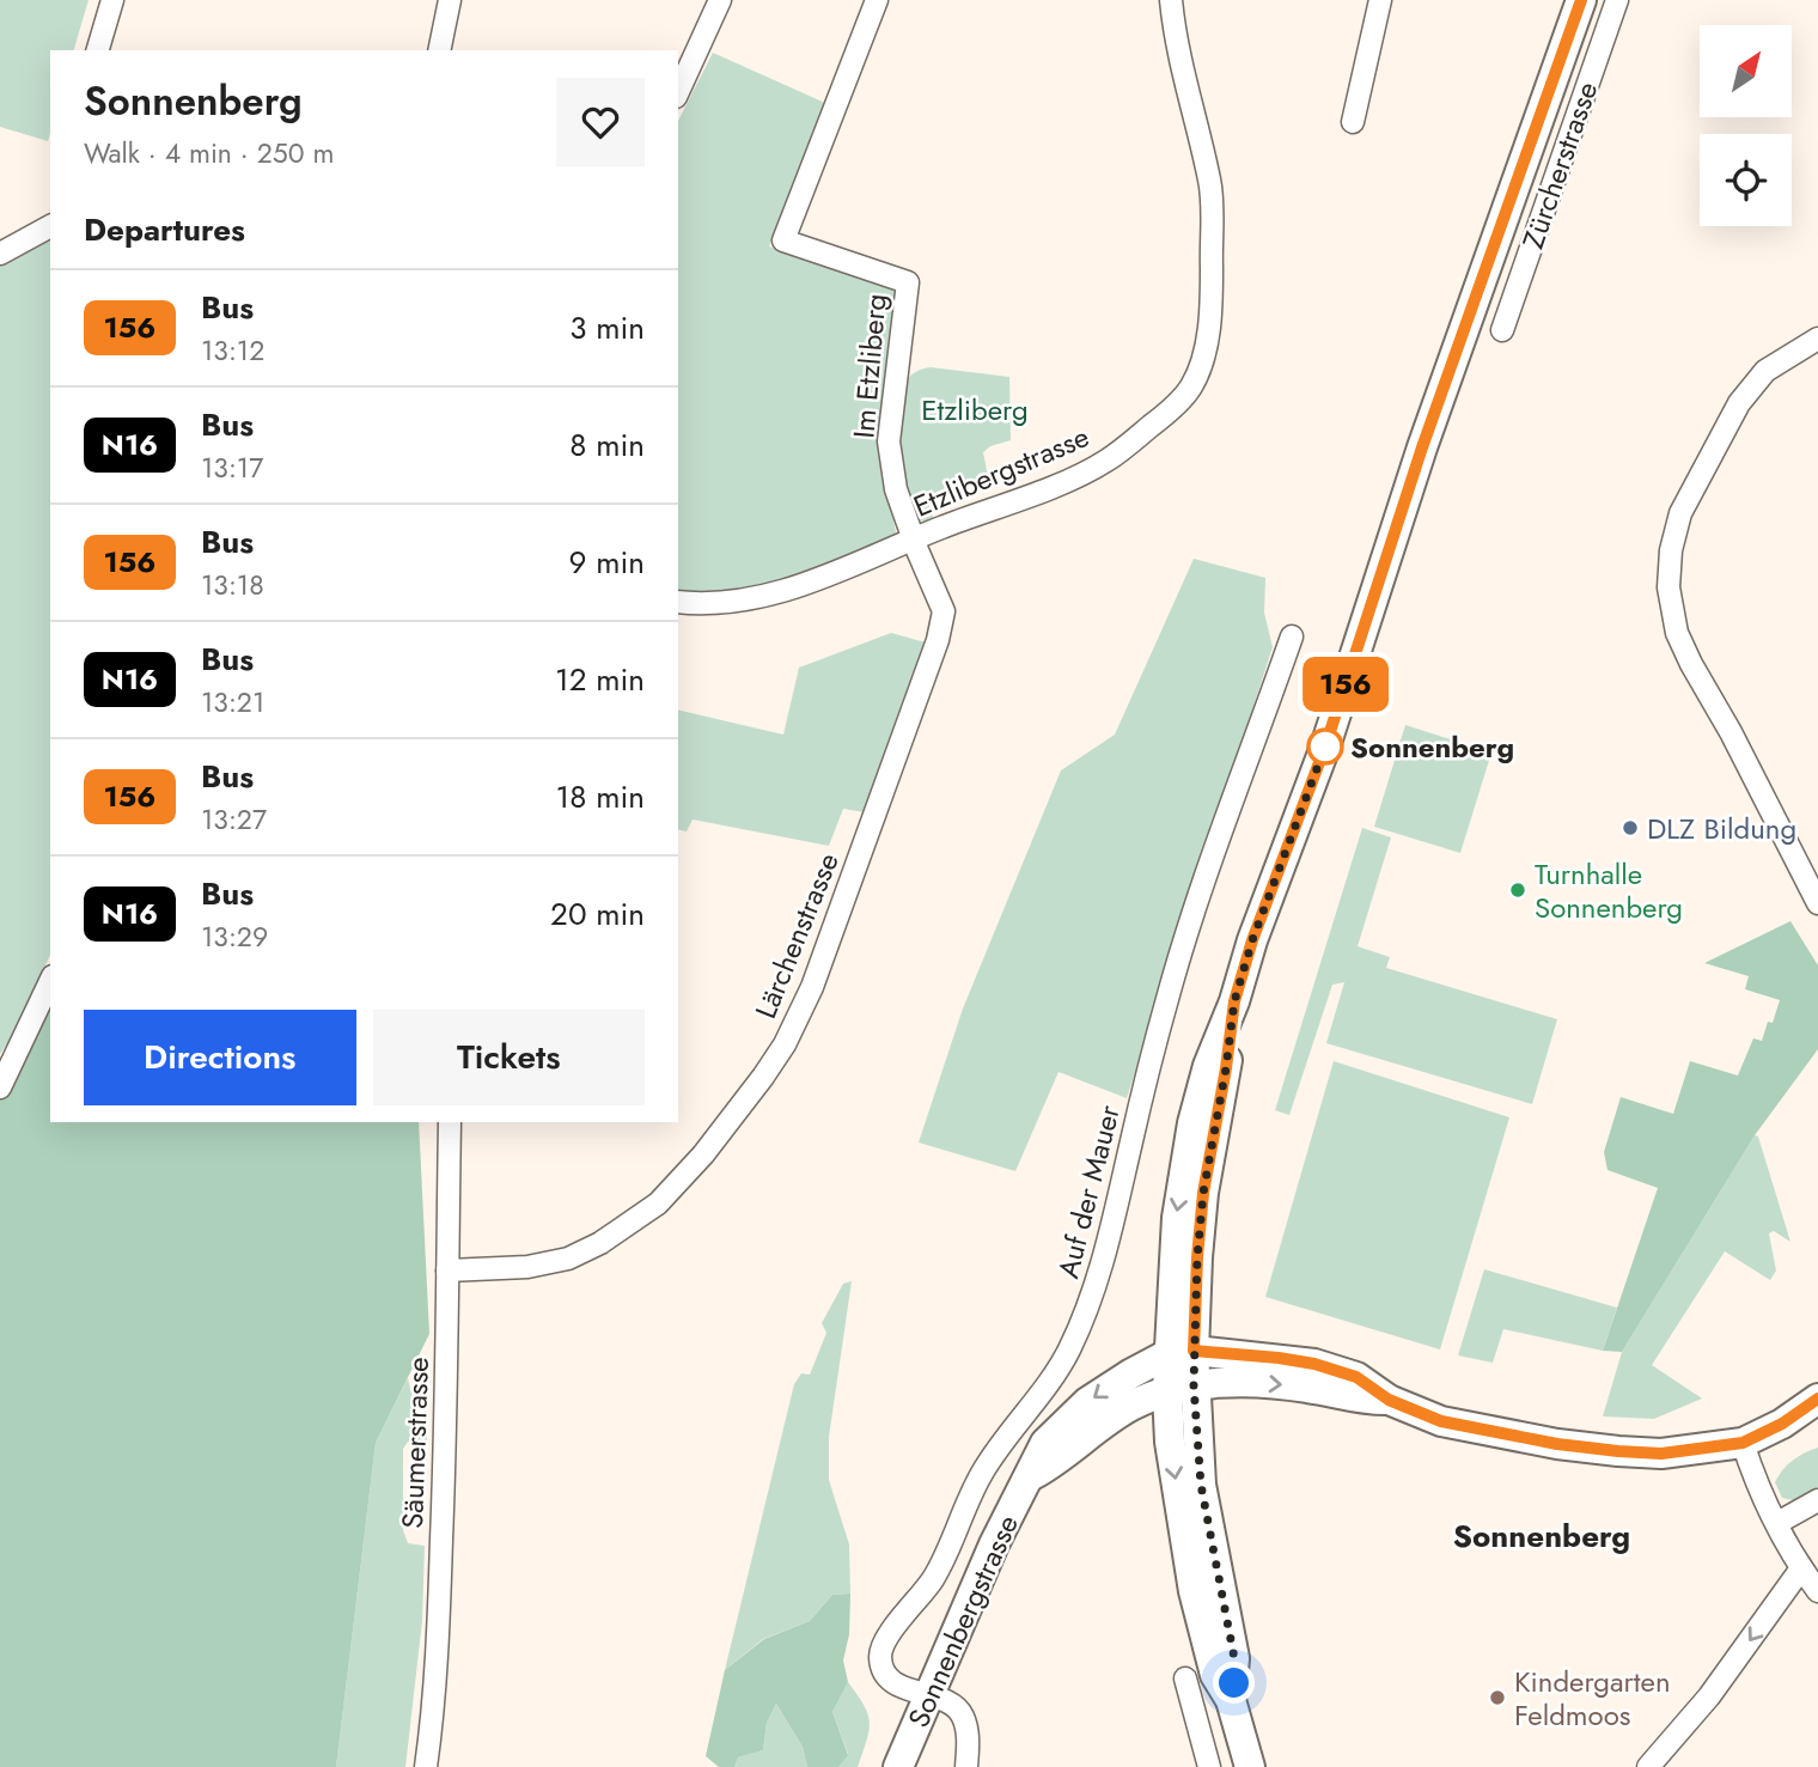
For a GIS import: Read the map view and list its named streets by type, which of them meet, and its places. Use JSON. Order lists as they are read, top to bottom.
{
  "streets": {
    "main road": ["Zürcherstrasse", "Sonnenbergstrasse"],
    "street": [
      "Im Etzliberg",
      "Etzlibergstrasse",
      "Lärchenstrasse",
      "Auf der Mauer",
      "Säumerstrasse"
    ]
  },
  "crossings": [
    ["Zürcherstrasse", "Sonnenbergstrasse"],
    ["Im Etzliberg", "Etzlibergstrasse"],
    ["Im Etzliberg", "Lärchenstrasse"],
    ["Etzlibergstrasse", "Lärchenstrasse"],
    ["Lärchenstrasse", "Säumerstrasse"],
    ["Auf der Mauer", "Sonnenbergstrasse"]
  ],
  "districts": ["Sonnenberg"],
  "parks": ["Etzliberg"],
  "places": [
    "Sonnenberg",
    "DLZ Bildung",
    "Turnhalle Sonnenberg",
    "Kindergarten Feldmoos"
  ],
  "lines": ["bus line 156"],
  "north": "top right",
  "page": {
    "on_map": "156",
    "heading": [
      ["Sonnenberg", "Walk · 4 min · 250 m"],
      "Departures"
    ],
    "list": [
      {
        "mark": "156",
        "name": "Bus",
        "note": "13:12",
        "value": "3 min"
      },
      {
        "mark": "N16",
        "name": "Bus",
        "note": "13:17",
        "value": "8 min"
      },
      {
        "mark": "156",
        "name": "Bus",
        "note": "13:18",
        "value": "9 min"
      },
      {
        "mark": "N16",
        "name": "Bus",
        "note": "13:21",
        "value": "12 min"
      },
      {
        "mark": "156",
        "name": "Bus",
        "note": "13:27",
        "value": "18 min"
      },
      {
        "mark": "N16",
        "name": "Bus",
        "note": "13:29",
        "value": "20 min"
      }
    ],
    "buttons": ["Directions", "Tickets"]
  }
}
